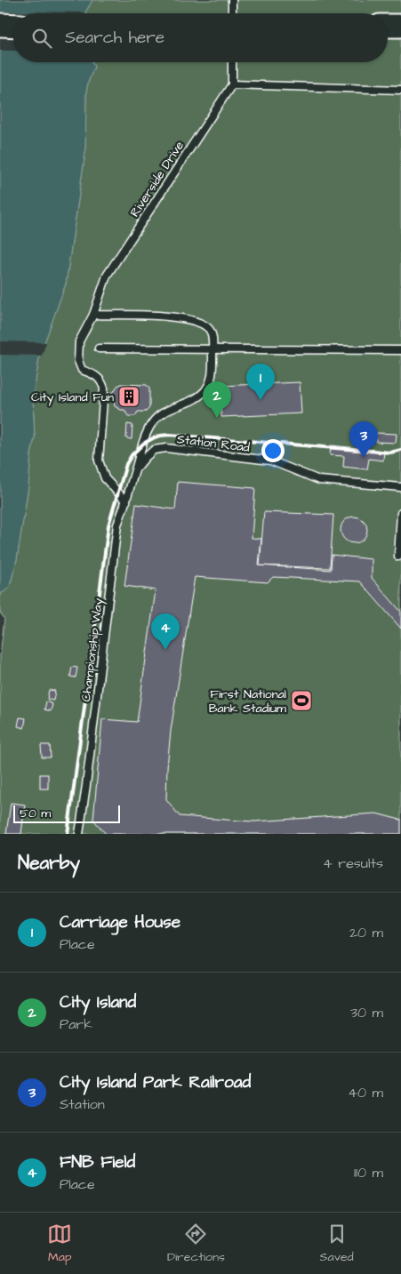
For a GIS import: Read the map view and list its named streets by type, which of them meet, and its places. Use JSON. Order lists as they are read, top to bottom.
{
  "streets": {
    "lane": ["Riverside Drive", "Station Road", "Championship Way"]
  },
  "crossings": [
    ["Riverside Drive", "Championship Way"],
    ["Station Road", "Championship Way"]
  ],
  "places": {
    "building": ["City Island Fun"],
    "sports": ["First National Bank Stadium"]
  },
  "scale_bar": "50 m",
  "page": {
    "search": "Search here",
    "pins": [
      "1",
      "2",
      "3",
      "4"
    ],
    "scale": "50 m",
    "heading": ["Nearby", "4 results"],
    "list": [
      {
        "mark": "1",
        "name": "Carriage House",
        "note": "Place",
        "value": "20 m"
      },
      {
        "mark": "2",
        "name": "City Island",
        "note": "Park",
        "value": "30 m"
      },
      {
        "mark": "3",
        "name": "City Island Park Railroad",
        "note": "Station",
        "value": "40 m"
      },
      {
        "mark": "4",
        "name": "FNB Field",
        "note": "Place",
        "value": "110 m"
      }
    ],
    "nav": ["Map", "Directions", "Saved"]
  }
}
